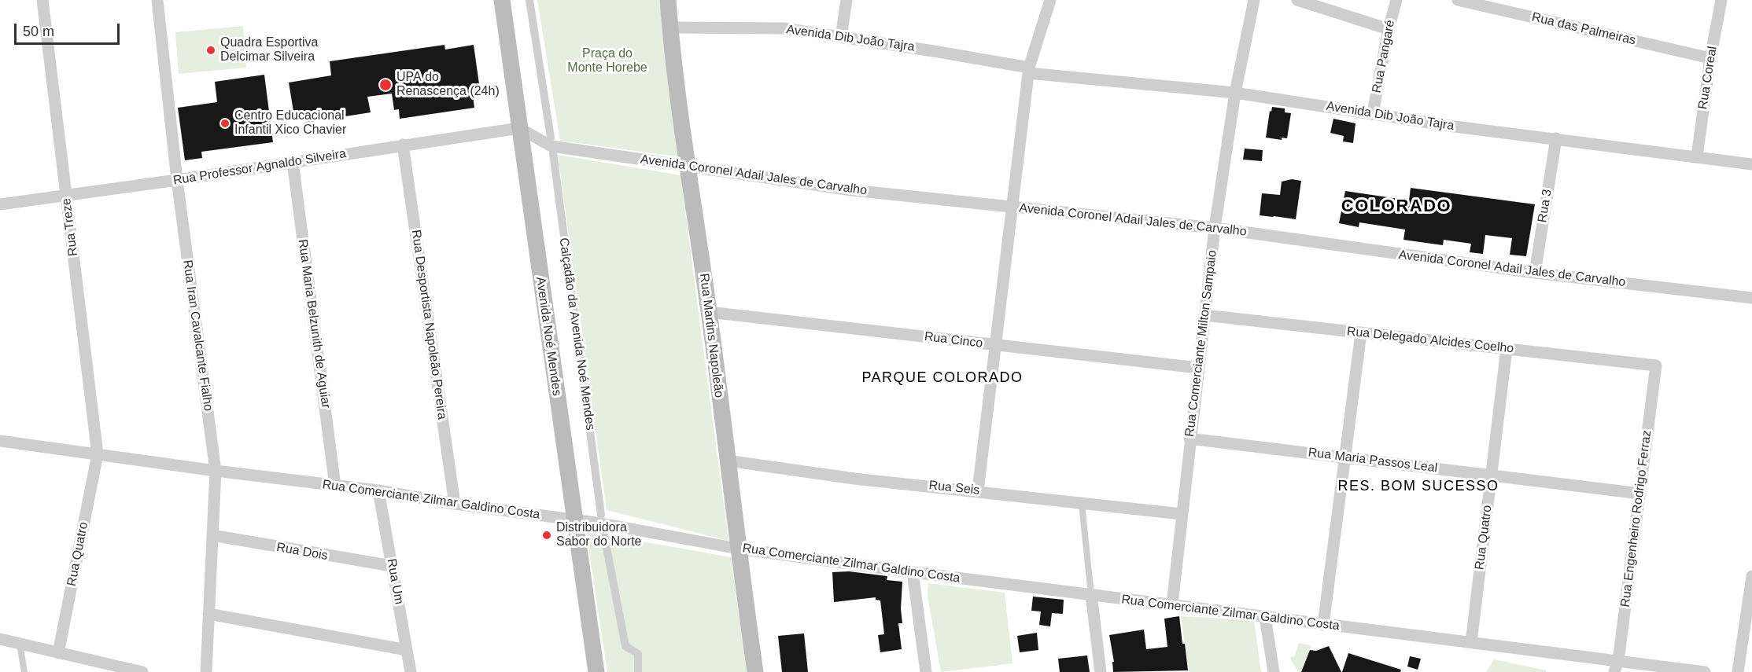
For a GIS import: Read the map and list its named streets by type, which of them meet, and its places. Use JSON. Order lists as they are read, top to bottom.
{
  "streets": {
    "main road": ["Rua Martins Napoleão", "Avenida Noé Mendes"],
    "street": [
      "Rua das Palmeiras",
      "Avenida Dib João Tajra",
      "Rua Pangaré",
      "Rua Coreal",
      "Rua Professor Agnaldo Silveira",
      "Avenida Coronel Adail Jales de Carvalho",
      "Rua 3",
      "Rua Treze",
      "Rua Maria Belzunith de Aguiar",
      "Rua Desportista Napoleão Pereira",
      "Calçadão da Avenida Noé Mendes",
      "Rua Iran Cavalcante Fialho",
      "Rua Cinco",
      "Rua Delegado Alcides Coelho",
      "Rua Comerciante Milton Sampaio",
      "Rua Maria Passos Leal",
      "Rua Seis",
      "Rua Comerciante Zilmar Galdino Costa",
      "Rua Engenheiro Rodrigo Ferraz",
      "Rua Quatro",
      "Rua Dois",
      "Rua Um"
    ]
  },
  "crossings": [
    ["Rua das Palmeiras", "Rua Coreal"],
    ["Avenida Dib João Tajra", "Rua Pangaré"],
    ["Avenida Dib João Tajra", "Rua Coreal"],
    ["Avenida Dib João Tajra", "Rua 3"],
    ["Avenida Dib João Tajra", "Rua Martins Napoleão"],
    ["Avenida Dib João Tajra", "Rua Comerciante Milton Sampaio"],
    ["Rua Professor Agnaldo Silveira", "Avenida Coronel Adail Jales de Carvalho"],
    ["Rua Professor Agnaldo Silveira", "Rua Treze"],
    ["Rua Professor Agnaldo Silveira", "Rua Maria Belzunith de Aguiar"],
    ["Rua Professor Agnaldo Silveira", "Rua Desportista Napoleão Pereira"],
    ["Rua Professor Agnaldo Silveira", "Rua Iran Cavalcante Fialho"],
    ["Rua Professor Agnaldo Silveira", "Avenida Noé Mendes"],
    ["Avenida Coronel Adail Jales de Carvalho", "Rua 3"],
    ["Avenida Coronel Adail Jales de Carvalho", "Rua Martins Napoleão"],
    ["Avenida Coronel Adail Jales de Carvalho", "Avenida Noé Mendes"],
    ["Avenida Coronel Adail Jales de Carvalho", "Rua Comerciante Milton Sampaio"],
    ["Rua Treze", "Rua Comerciante Zilmar Galdino Costa"],
    ["Rua Treze", "Rua Quatro"],
    ["Rua Maria Belzunith de Aguiar", "Rua Comerciante Zilmar Galdino Costa"],
    ["Rua Desportista Napoleão Pereira", "Rua Comerciante Zilmar Galdino Costa"],
    ["Rua Iran Cavalcante Fialho", "Rua Comerciante Zilmar Galdino Costa"],
    ["Rua Iran Cavalcante Fialho", "Rua Dois"],
    ["Rua Martins Napoleão", "Rua Cinco"],
    ["Rua Martins Napoleão", "Rua Seis"],
    ["Rua Martins Napoleão", "Rua Comerciante Zilmar Galdino Costa"],
    ["Avenida Noé Mendes", "Rua Comerciante Zilmar Galdino Costa"],
    ["Rua Cinco", "Rua Comerciante Milton Sampaio"],
    ["Rua Delegado Alcides Coelho", "Rua Comerciante Milton Sampaio"],
    ["Rua Delegado Alcides Coelho", "Rua Engenheiro Rodrigo Ferraz"],
    ["Rua Delegado Alcides Coelho", "Rua Quatro"],
    ["Rua Comerciante Milton Sampaio", "Rua Maria Passos Leal"],
    ["Rua Comerciante Milton Sampaio", "Rua Seis"],
    ["Rua Comerciante Milton Sampaio", "Rua Comerciante Zilmar Galdino Costa"],
    ["Rua Maria Passos Leal", "Rua Engenheiro Rodrigo Ferraz"],
    ["Rua Maria Passos Leal", "Rua Quatro"],
    ["Rua Comerciante Zilmar Galdino Costa", "Rua Engenheiro Rodrigo Ferraz"],
    ["Rua Comerciante Zilmar Galdino Costa", "Rua Quatro"],
    ["Rua Comerciante Zilmar Galdino Costa", "Rua Um"],
    ["Rua Dois", "Rua Um"]
  ],
  "districts": ["COLORADO", "PARQUE COLORADO", "RES. BOM SUCESSO"],
  "parks": ["Praça do Monte Horebe"],
  "places": [
    "Quadra Esportiva Delcimar Silveira",
    "UPA do Renascença (24h)",
    "Centro Educacional Infantil Xico Chavier",
    "Distribuidora Sabor do Norte"
  ],
  "scale_bar": "50 m"
}
